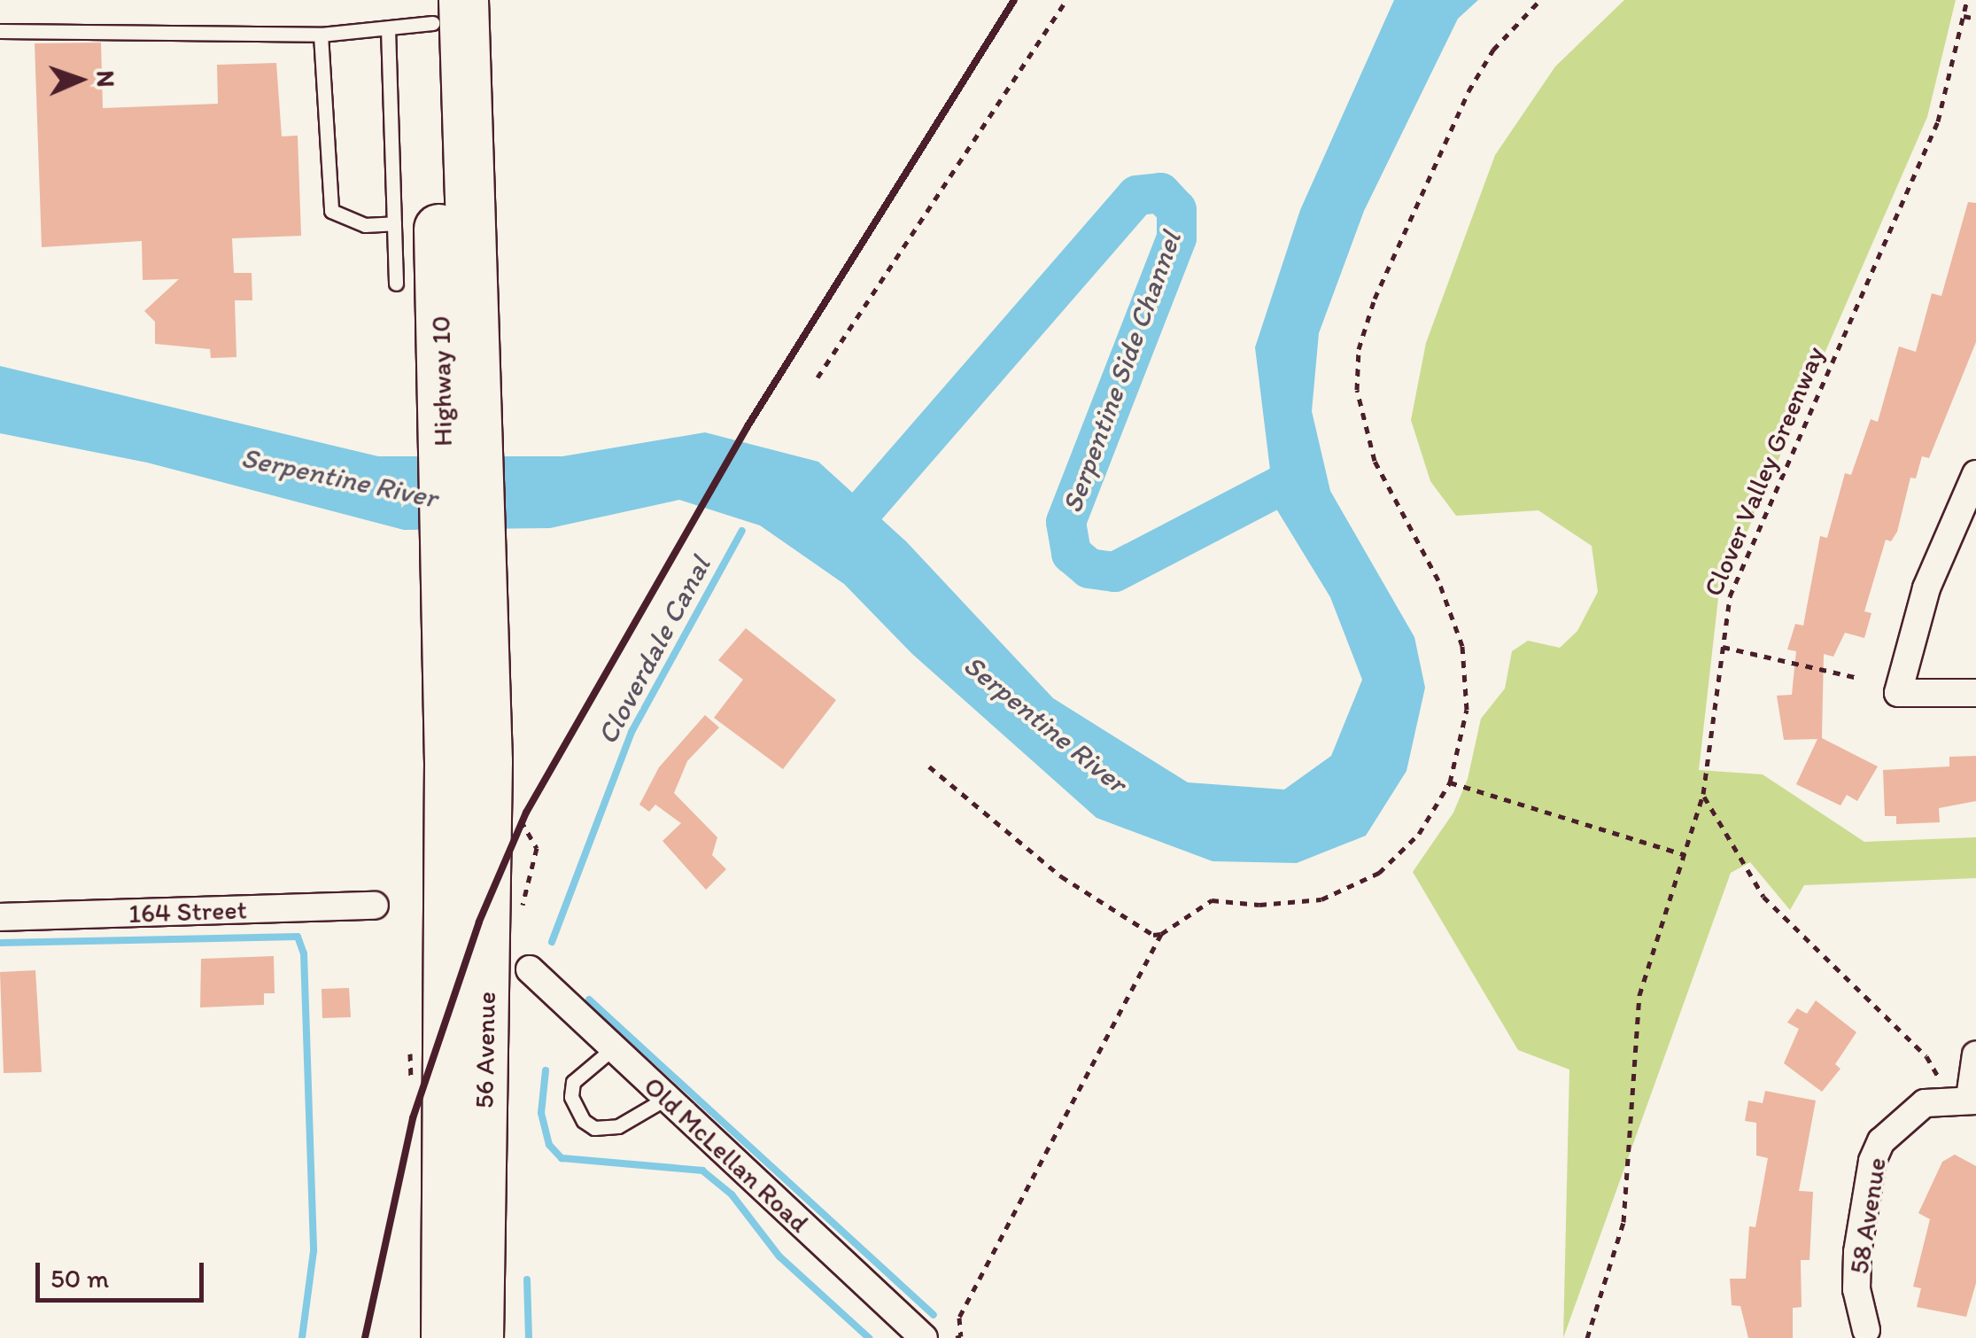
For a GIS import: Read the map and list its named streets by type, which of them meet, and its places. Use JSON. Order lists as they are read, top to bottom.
{
  "streets": {
    "highway": ["Highway 10", "56 Avenue"],
    "street": ["164 Street", "Old McLellan Road", "58 Avenue"],
    "path": ["Clover Valley Greenway"]
  },
  "crossings": [
    ["Highway 10", "56 Avenue"]
  ],
  "water": ["Serpentine Side Channel", "Serpentine River", "Cloverdale Canal"],
  "scale_bar": "50 m",
  "north": "right"
}
